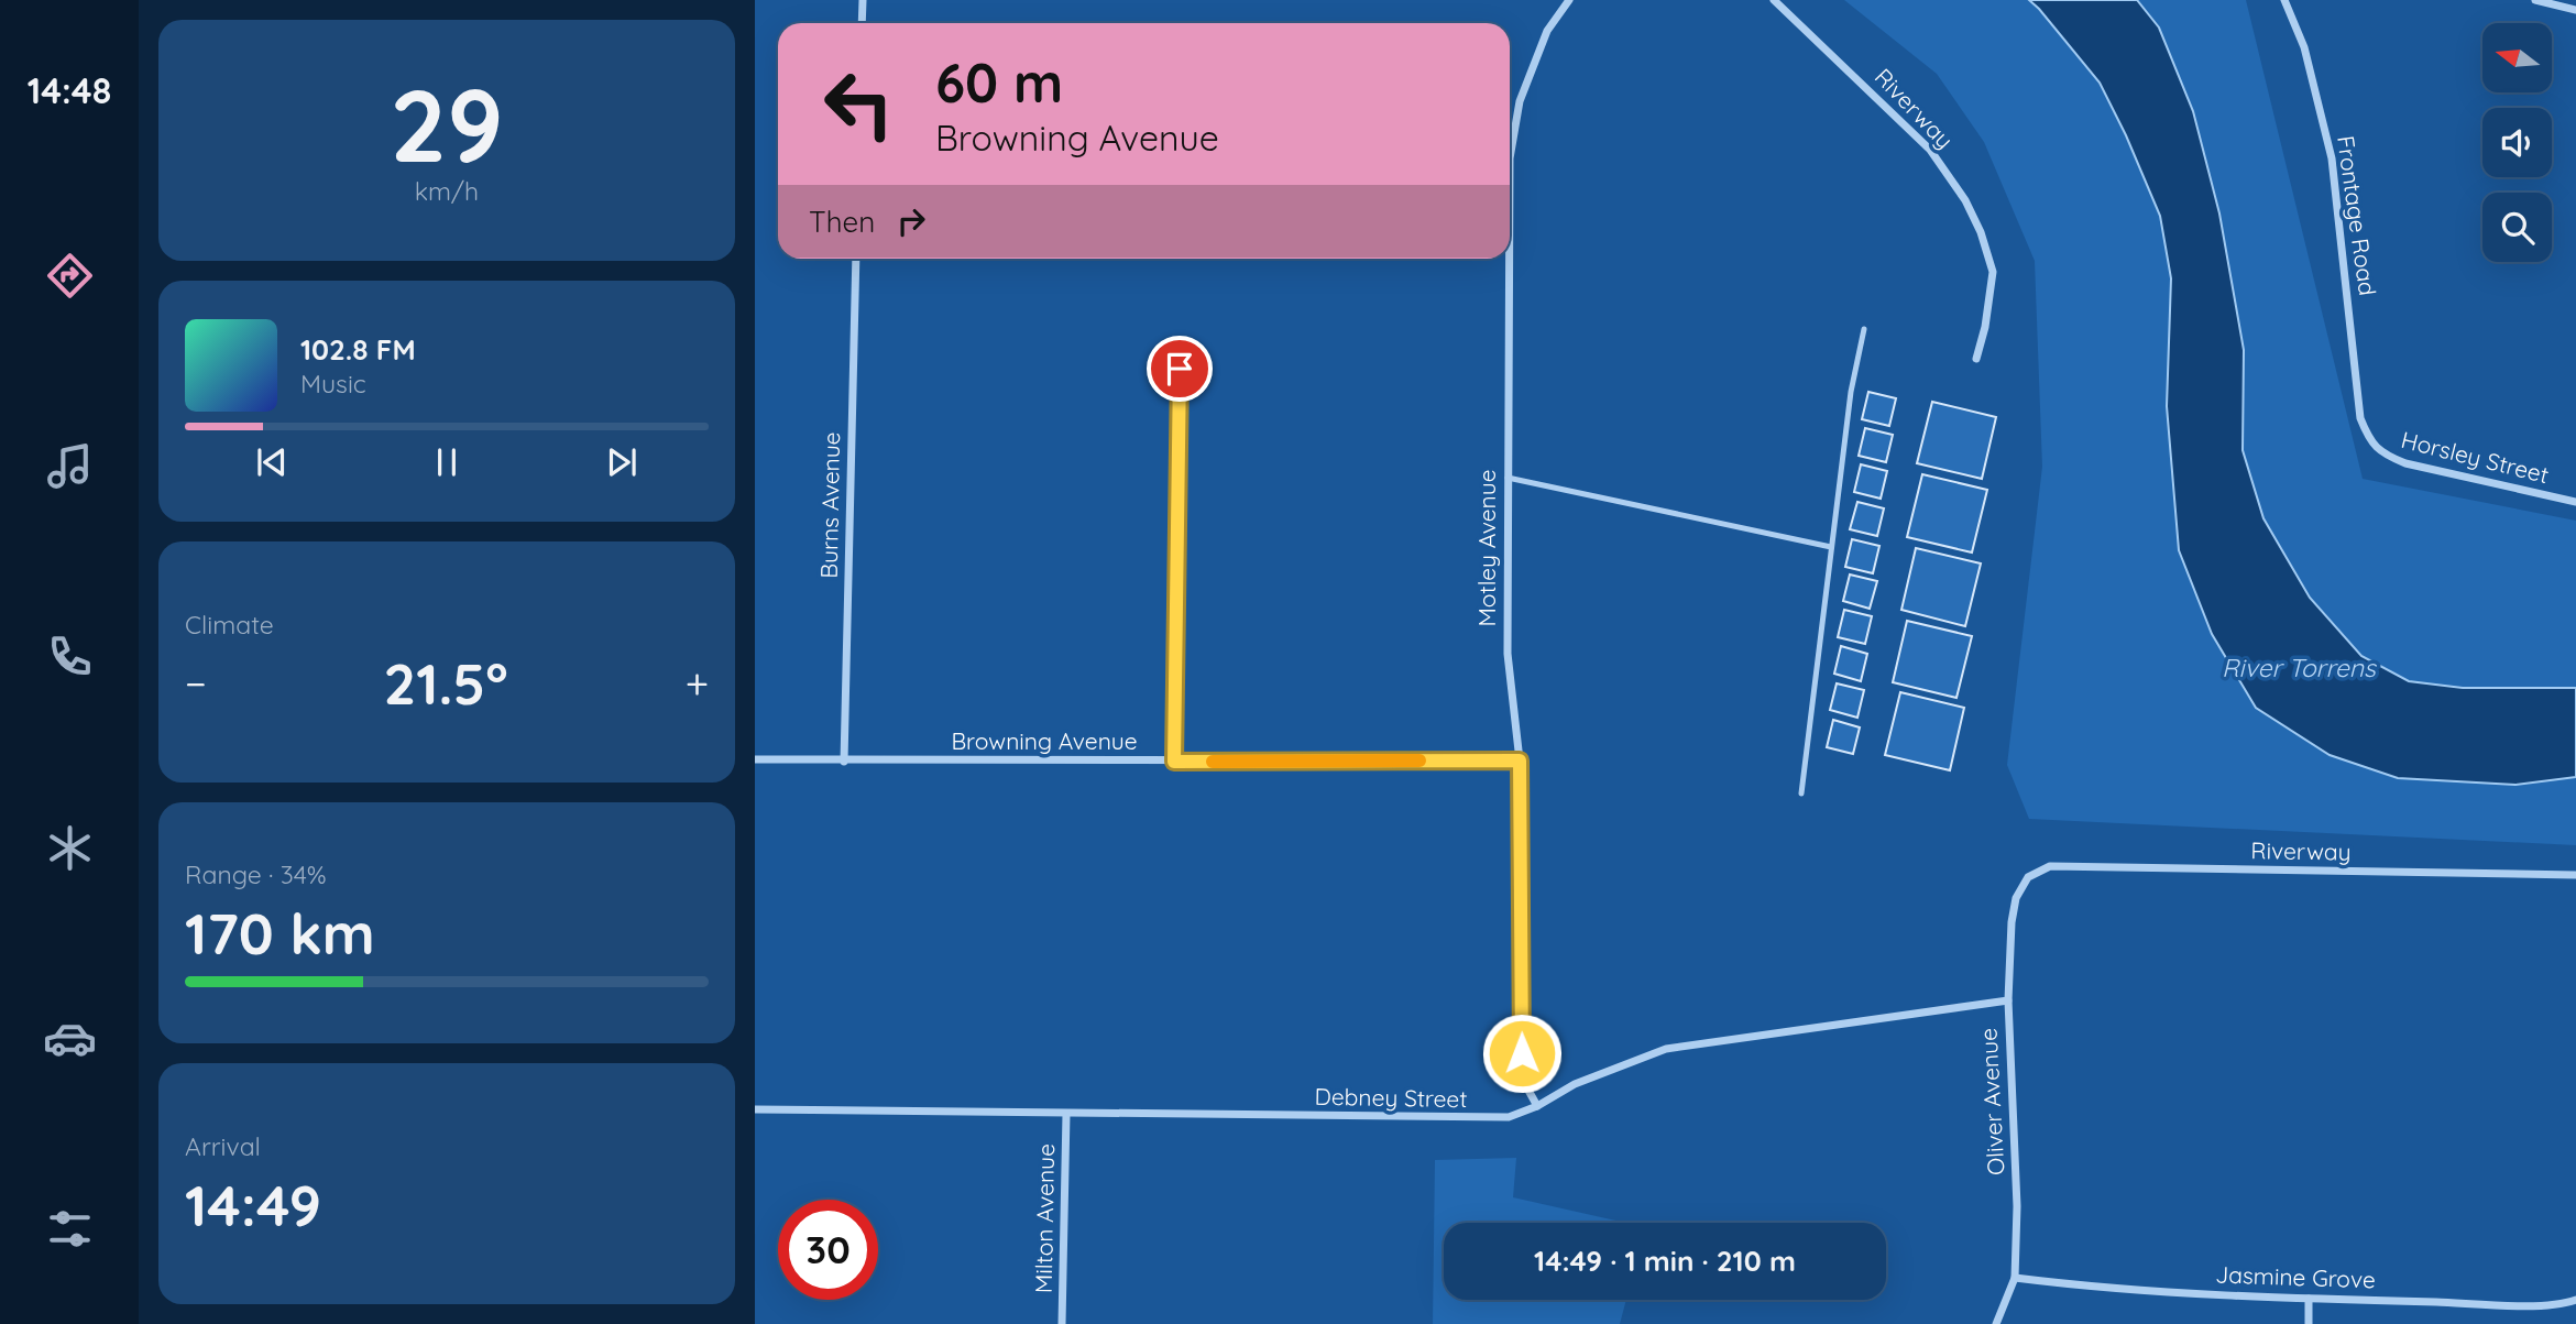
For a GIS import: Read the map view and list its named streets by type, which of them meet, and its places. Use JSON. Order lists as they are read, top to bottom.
{
  "streets": {
    "street": [
      "Riverway",
      "Frontage Road",
      "Horsley Street",
      "Burns Avenue",
      "Motley Avenue",
      "Browning Avenue",
      "Debney Street",
      "Oliver Avenue",
      "Milton Avenue",
      "Jasmine Grove"
    ]
  },
  "crossings": [
    ["Riverway", "Oliver Avenue"],
    ["Frontage Road", "Horsley Street"],
    ["Burns Avenue", "Browning Avenue"],
    ["Motley Avenue", "Browning Avenue"],
    ["Motley Avenue", "Debney Street"],
    ["Debney Street", "Oliver Avenue"],
    ["Debney Street", "Milton Avenue"],
    ["Oliver Avenue", "Jasmine Grove"]
  ],
  "water": ["River Torrens"],
  "north": "left",
  "page": {
    "tabs": "14:48",
    "tile": [
      ["29", "km/h"],
      "Climate",
      ["Range · 34%", "170 km"],
      ["Arrival", "14:49"]
    ],
    "turn": ["60 m", "Browning Avenue"],
    "then": "Then",
    "song": ["102.8 FM", "Music"],
    "heat": ["−", "21.5°", "+"],
    "limit": "30",
    "trip": "14:49 · 1 min · 210 m"
  }
}
